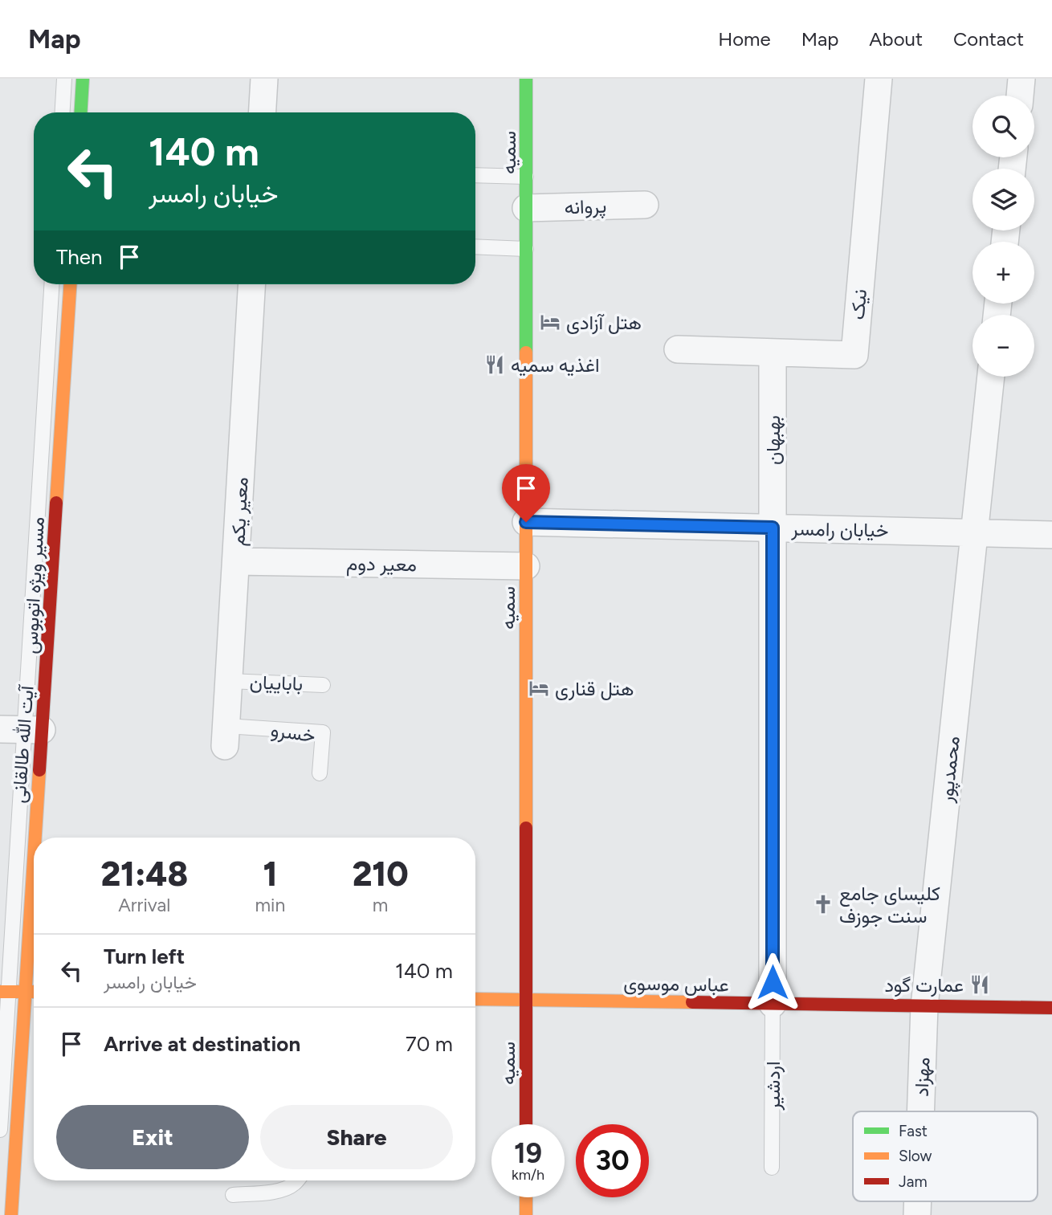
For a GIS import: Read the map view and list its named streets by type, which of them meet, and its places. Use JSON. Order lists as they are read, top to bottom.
{
  "streets": {
    "main road": ["سمیه", "آیت الله طالقانی", "عباس موسوی"],
    "street": [
      "پروانه",
      "نیک",
      "بهبهان",
      "معیر یکم",
      "خیابان رامسر",
      "معیر دوم",
      "محمدپور",
      "مهزاد"
    ],
    "lane": [
      "مسیر ویژه اتوبوس",
      "باباییان",
      "خسرو",
      "اردشیر"
    ]
  },
  "crossings": [
    ["سمیه", "پروانه"],
    ["سمیه", "خیابان رامسر"],
    ["سمیه", "معیر دوم"],
    ["سمیه", "عباس موسوی"],
    ["نیک", "بهبهان"],
    ["بهبهان", "خیابان رامسر"],
    ["بهبهان", "عباس موسوی"],
    ["بهبهان", "اردشیر"],
    ["معیر یکم", "معیر دوم"],
    ["معیر یکم", "باباییان"],
    ["معیر یکم", "خسرو"],
    ["خیابان رامسر", "محمدپور"],
    ["مسیر ویژه اتوبوس", "آیت الله طالقانی"],
    ["محمدپور", "عباس موسوی"],
    ["محمدپور", "مهزاد"],
    ["عباس موسوی", "مهزاد"],
    ["عباس موسوی", "اردشیر"]
  ],
  "places": {
    "hotel": ["هتل آزادی", "هتل قناری"],
    "restaurant": ["اغذیه سمیه", "عمارت گود"],
    "church": ["کلیسای جامع سنت جوزف"]
  },
  "legend": ["Fast", "Slow", "Jam"],
  "page": {
    "header": "Map",
    "nav": [
      "Home",
      "Map",
      "About",
      "Contact"
    ],
    "map_buttons": ["+", "−"],
    "turn": ["140 m", "خیابان رامسر"],
    "then": "Then",
    "eta": [
      "21:48",
      "Arrival",
      "1",
      "min",
      "210",
      "m"
    ],
    "list": [
      {
        "name": "Turn left",
        "note": "خیابان رامسر",
        "value": "140 m"
      },
      {
        "name": "Arrive at destination",
        "value": "70 m"
      }
    ],
    "buttons": ["Exit", "Share"],
    "speed": "19 km/h",
    "limit": "30"
  }
}
